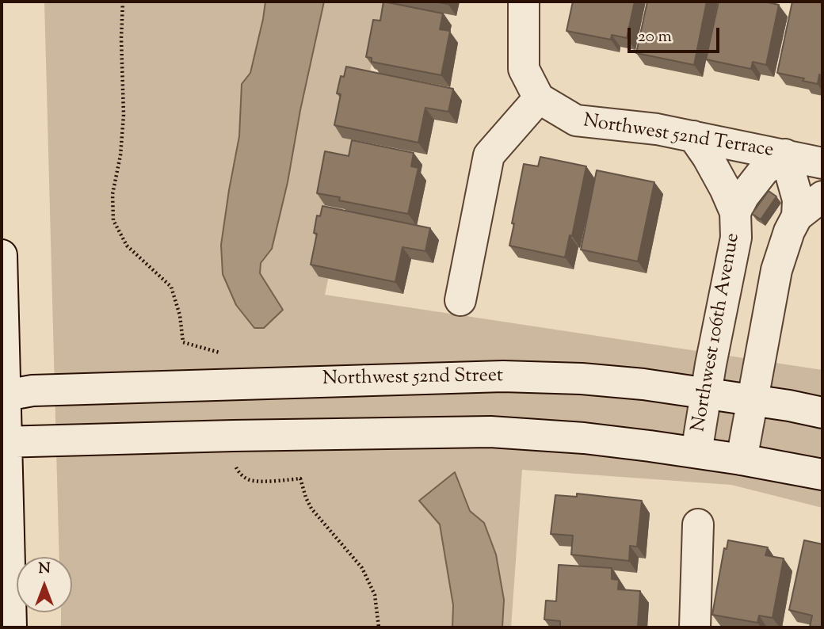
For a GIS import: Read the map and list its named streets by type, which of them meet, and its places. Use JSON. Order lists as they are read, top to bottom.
{
  "streets": {
    "street": ["Northwest 52nd Terrace", "Northwest 106th Avenue", "Northwest 52nd Street"]
  },
  "crossings": [
    ["Northwest 52nd Terrace", "Northwest 106th Avenue"],
    ["Northwest 106th Avenue", "Northwest 52nd Street"]
  ],
  "scale_bar": "20 m",
  "north": "top"
}
